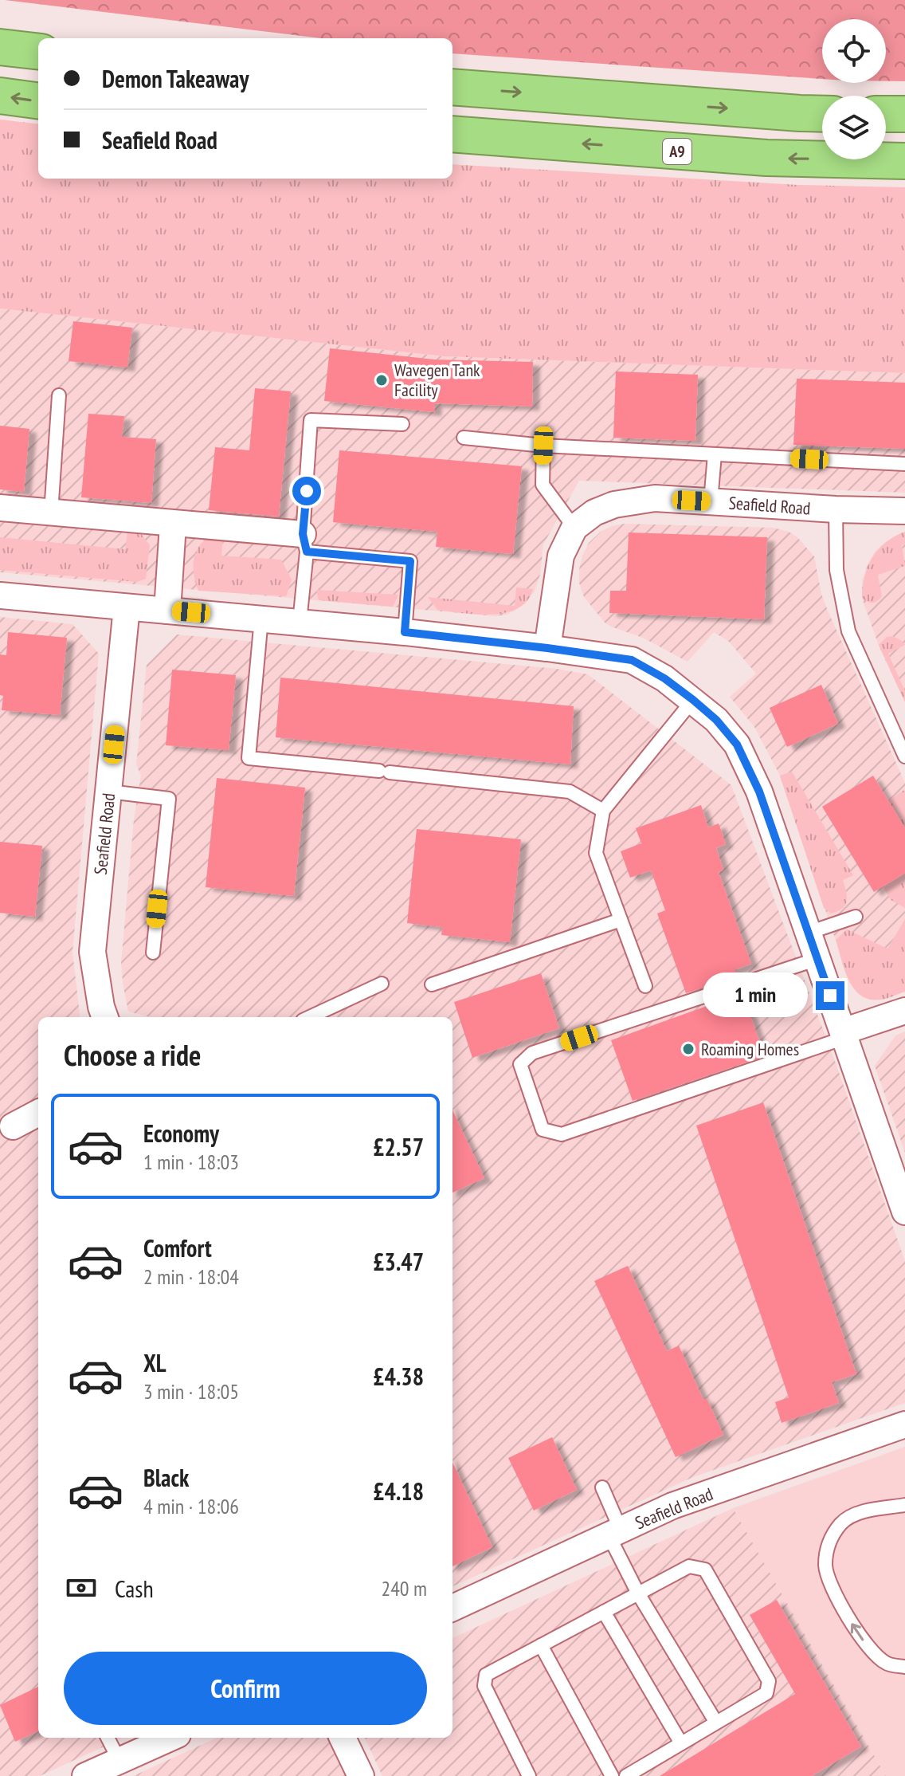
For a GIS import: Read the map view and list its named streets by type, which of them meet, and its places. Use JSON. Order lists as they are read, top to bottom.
{
  "streets": {
    "highway": ["A9"],
    "street": ["Seafield Road"]
  },
  "places": ["Wavegen Tank Facility", "Roaming Homes"],
  "page": {
    "banner": ["Demon Takeaway", "Seafield Road"],
    "bubble": "1 min",
    "heading": "Choose a ride",
    "list": [
      {
        "name": "Economy",
        "note": "1 min · 18:03",
        "value": "£2.57"
      },
      {
        "name": "Comfort",
        "note": "2 min · 18:04",
        "value": "£3.47"
      },
      {
        "name": "XL",
        "note": "3 min · 18:05",
        "value": "£4.38"
      },
      {
        "name": "Black",
        "note": "4 min · 18:06",
        "value": "£4.18"
      }
    ],
    "pay": ["Cash", "240 m"],
    "buttons": "Confirm"
  }
}
